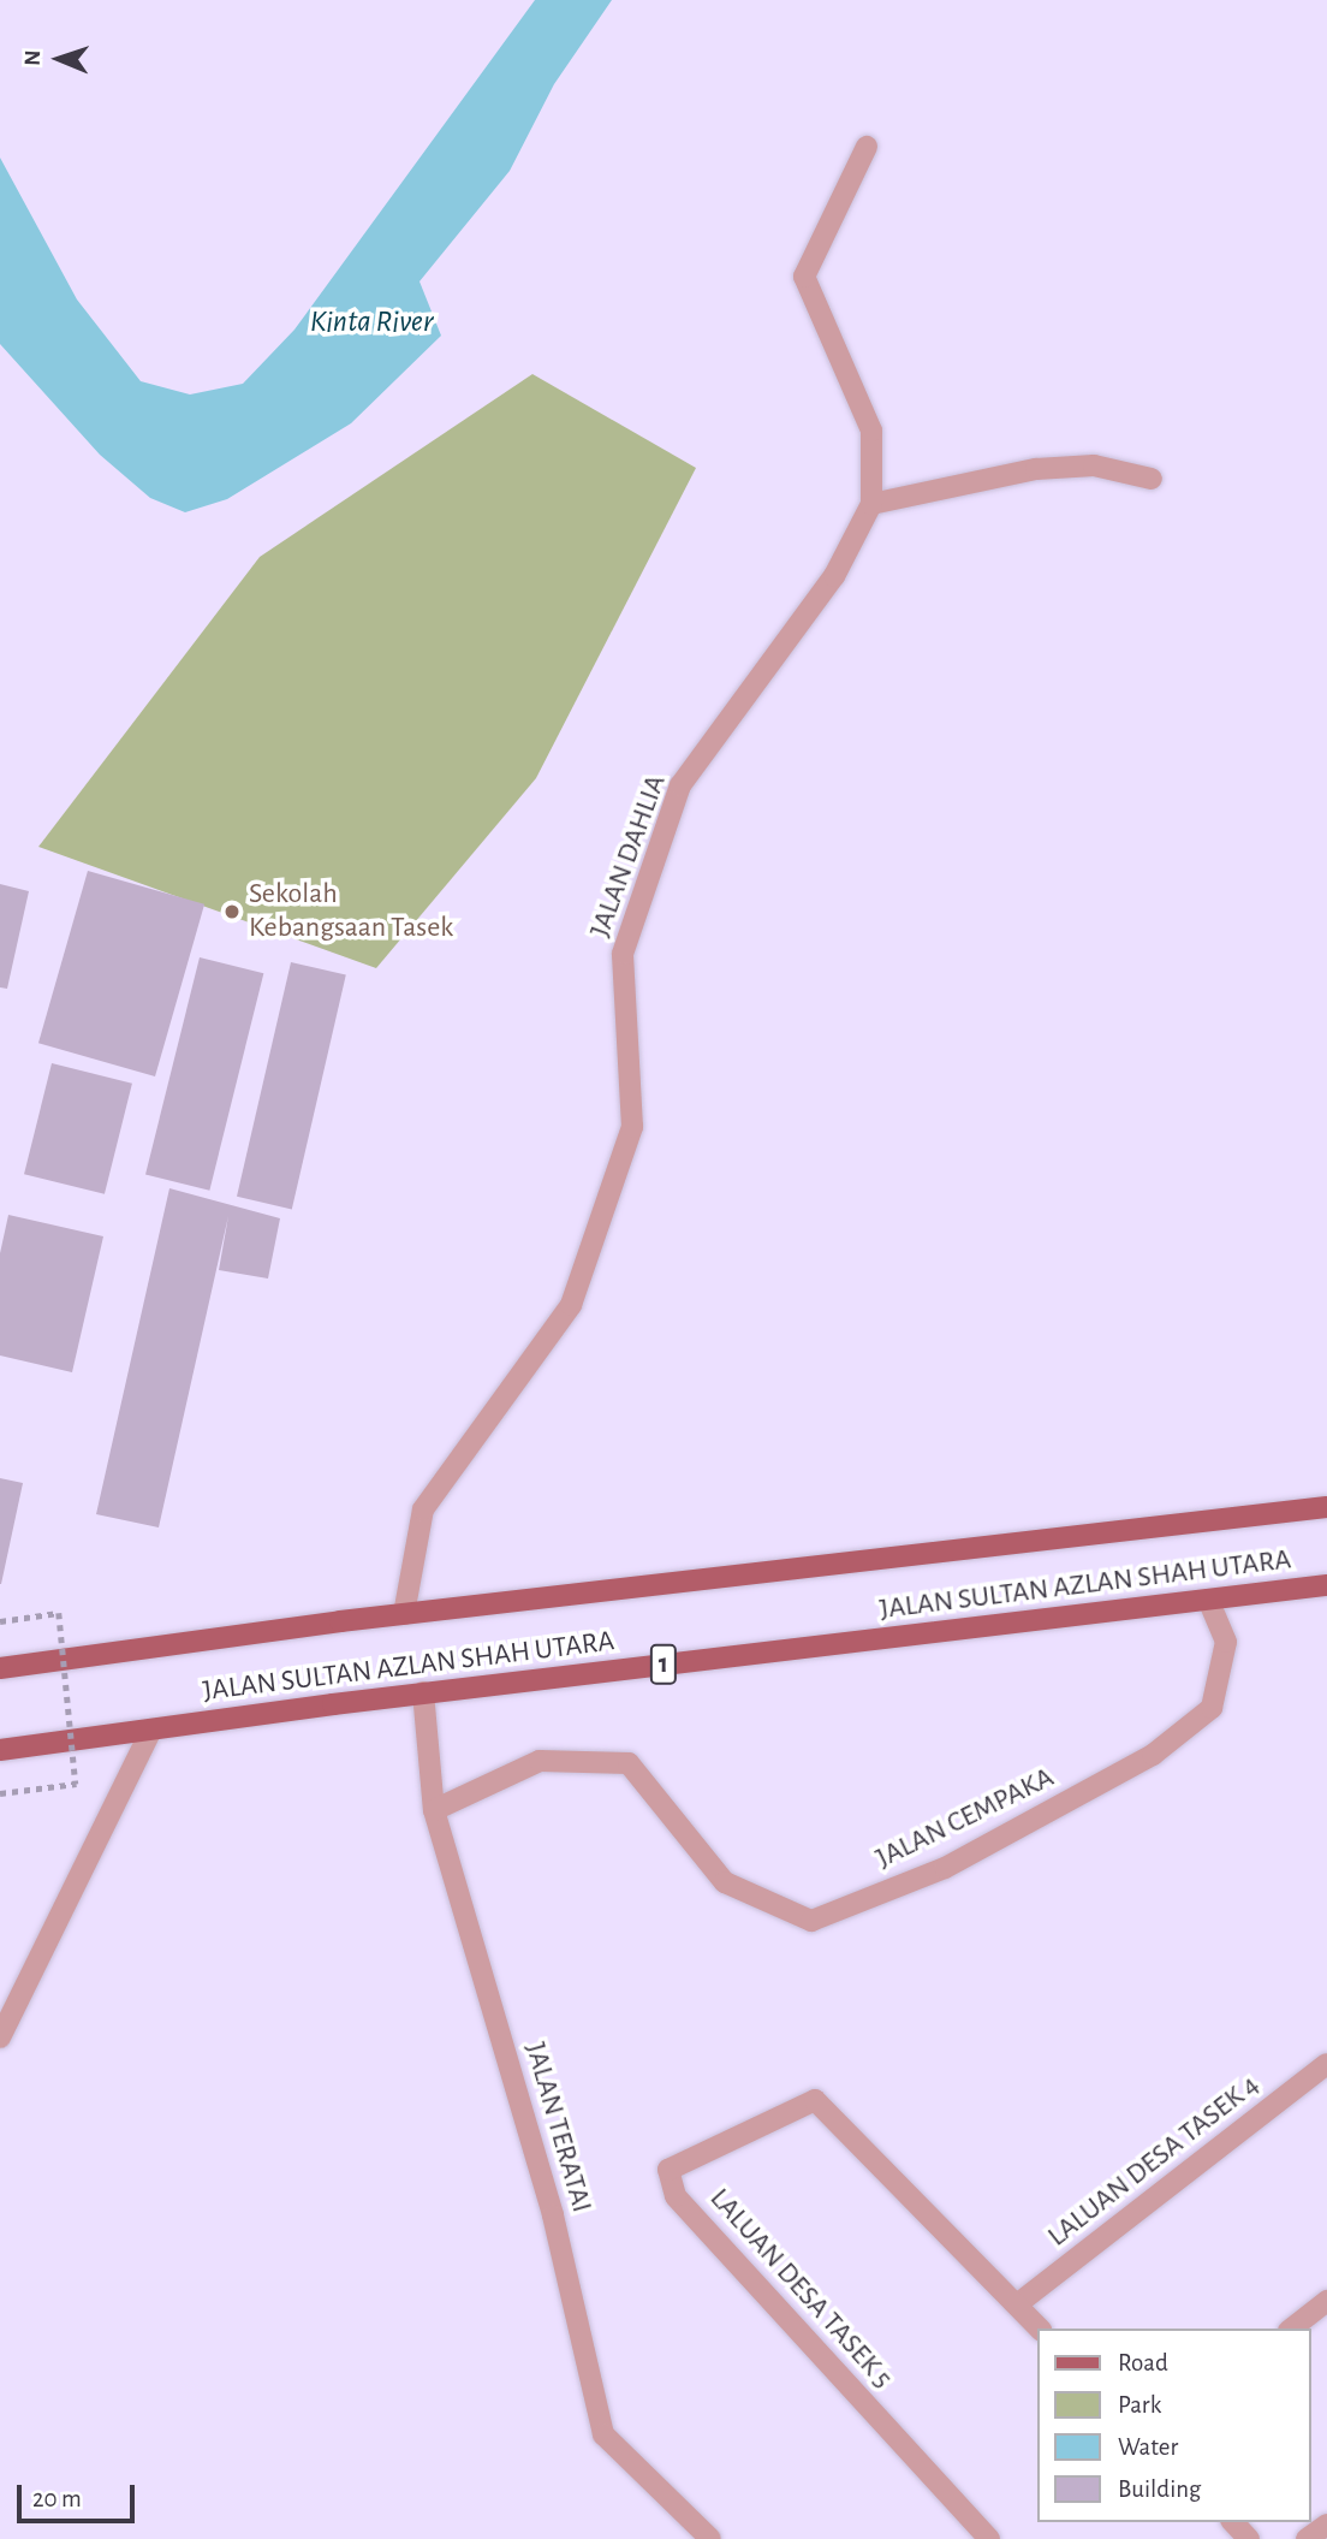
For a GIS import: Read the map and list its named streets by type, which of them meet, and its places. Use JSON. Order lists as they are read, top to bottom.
{
  "streets": {
    "main road": ["JALAN SULTAN AZLAN SHAH UTARA", "1"],
    "street": [
      "JALAN DAHLIA",
      "JALAN CEMPAKA",
      "JALAN TERATAI",
      "LALUAN DESA TASEK 4",
      "LALUAN DESA TASEK 5"
    ]
  },
  "crossings": [
    ["JALAN DAHLIA", "JALAN SULTAN AZLAN SHAH UTARA"],
    ["JALAN SULTAN AZLAN SHAH UTARA", "JALAN CEMPAKA"],
    ["JALAN SULTAN AZLAN SHAH UTARA", "JALAN TERATAI"],
    ["JALAN CEMPAKA", "JALAN TERATAI"],
    ["LALUAN DESA TASEK 4", "LALUAN DESA TASEK 5"]
  ],
  "water": ["Kinta River"],
  "places": ["Sekolah Kebangsaan Tasek"],
  "legend": [
    "Road",
    "Park",
    "Water",
    "Building"
  ],
  "scale_bar": "20 m",
  "north": "left"
}
